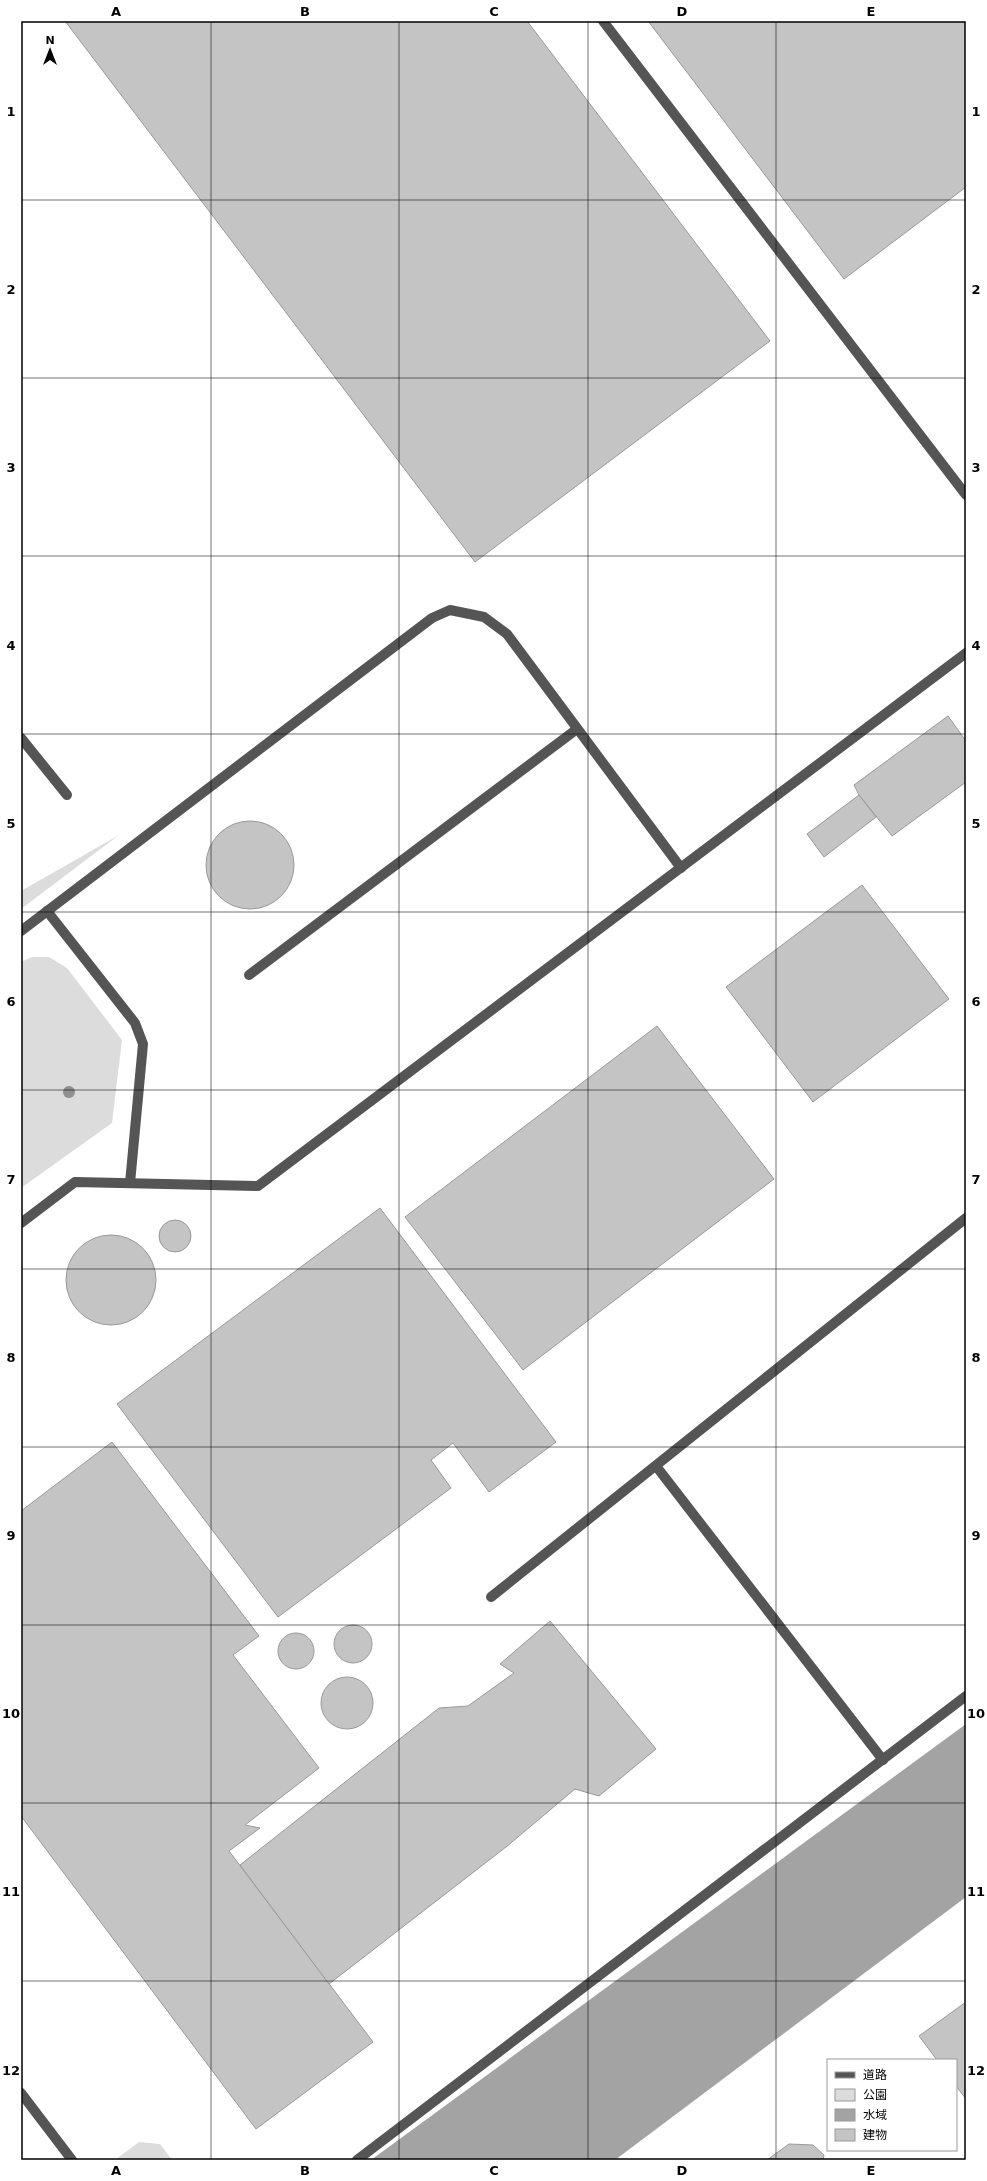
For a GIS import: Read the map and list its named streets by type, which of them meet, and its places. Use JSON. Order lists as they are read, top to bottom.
{
  "legend": [
    "道路",
    "公園",
    "水域",
    "建物"
  ],
  "north": "top",
  "grid": {
    "columns": [
      "A",
      "B",
      "C",
      "D",
      "E"
    ],
    "rows": [
      "1",
      "2",
      "3",
      "4",
      "5",
      "6",
      "7",
      "8",
      "9",
      "10",
      "11",
      "12"
    ]
  }
}
